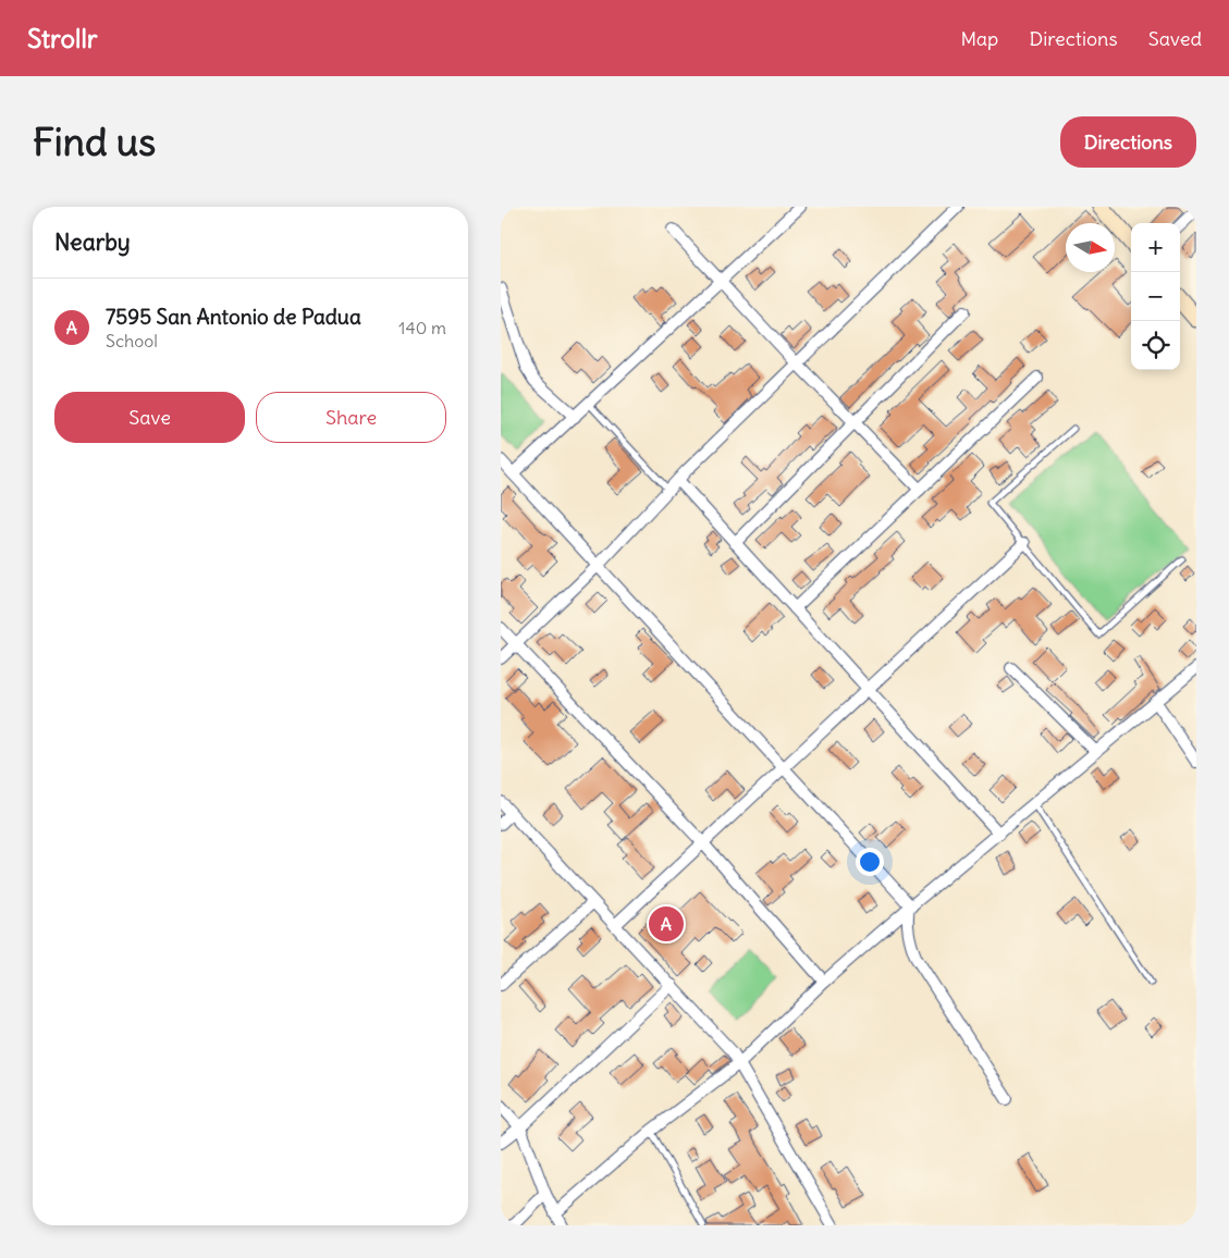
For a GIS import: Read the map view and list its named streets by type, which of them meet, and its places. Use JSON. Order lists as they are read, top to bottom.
{
  "north": "right",
  "page": {
    "header": "Strollr",
    "nav": ["Map", "Directions", "Saved"],
    "buttons": [
      "Directions",
      ["Save", "Share"]
    ],
    "title": "Find us",
    "heading": "Nearby",
    "map_buttons": ["+", "−"],
    "list": [
      {
        "mark": "A",
        "name": "7595 San Antonio de Padua",
        "note": "School",
        "value": "140 m"
      }
    ],
    "pins": "A"
  }
}
